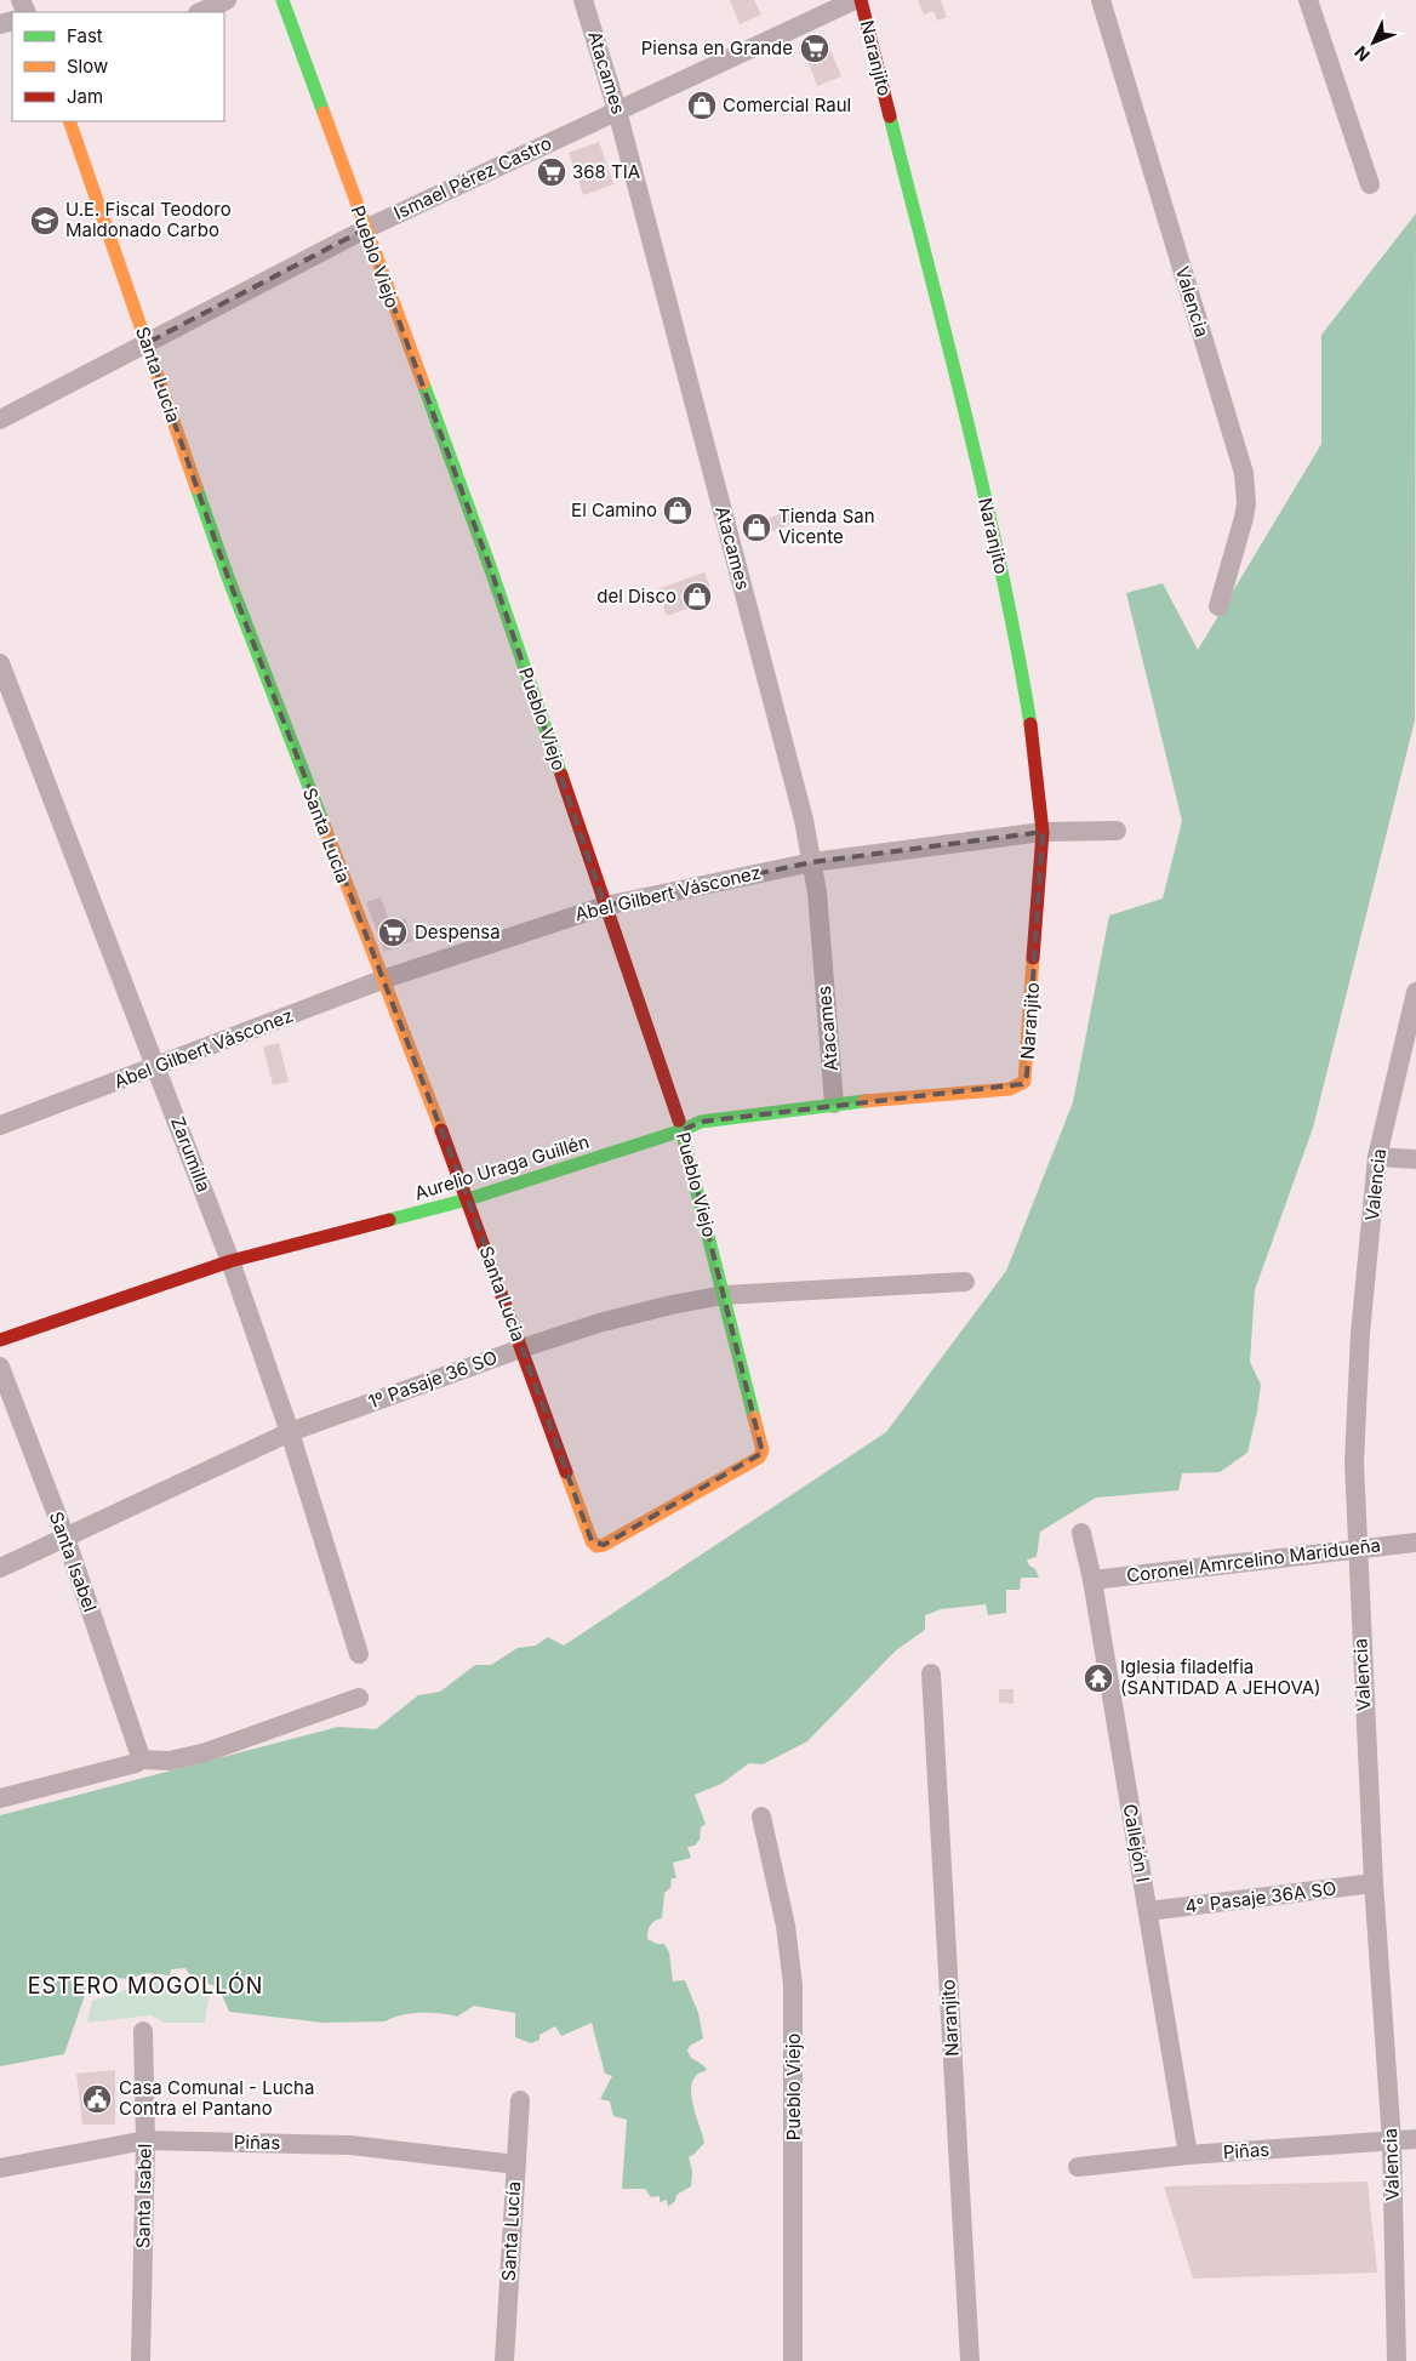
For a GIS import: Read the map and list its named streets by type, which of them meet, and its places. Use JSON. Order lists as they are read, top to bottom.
{
  "streets": {
    "street": [
      "Naranjito",
      "Atacames",
      "Ismael Pérez Castro",
      "Pueblo Viejo",
      "Valencia",
      "Santa Lucia",
      "Abel Gilbert Vásconez",
      "Zarumilla",
      "Aurelio Uraga Guillén",
      "1º Pasaje 36 SO",
      "Coronel Amrcelino Maridueña",
      "Santa Isabel",
      "Callejón I",
      "4° Pasaje 36A SO",
      "Piñas",
      "Santa Lucía"
    ]
  },
  "crossings": [
    ["Naranjito", "Abel Gilbert Vásconez"],
    ["Naranjito", "Aurelio Uraga Guillén"],
    ["Atacames", "Ismael Pérez Castro"],
    ["Atacames", "Abel Gilbert Vásconez"],
    ["Atacames", "Aurelio Uraga Guillén"],
    ["Ismael Pérez Castro", "Pueblo Viejo"],
    ["Ismael Pérez Castro", "Santa Lucia"],
    ["Pueblo Viejo", "Santa Lucia"],
    ["Pueblo Viejo", "Abel Gilbert Vásconez"],
    ["Pueblo Viejo", "Aurelio Uraga Guillén"],
    ["Pueblo Viejo", "1º Pasaje 36 SO"],
    ["Valencia", "Coronel Amrcelino Maridueña"],
    ["Valencia", "4° Pasaje 36A SO"],
    ["Valencia", "Piñas"],
    ["Santa Lucia", "Abel Gilbert Vásconez"],
    ["Santa Lucia", "Aurelio Uraga Guillén"],
    ["Santa Lucia", "1º Pasaje 36 SO"],
    ["Abel Gilbert Vásconez", "Zarumilla"],
    ["Zarumilla", "Aurelio Uraga Guillén"],
    ["Zarumilla", "1º Pasaje 36 SO"],
    ["1º Pasaje 36 SO", "Santa Isabel"],
    ["Coronel Amrcelino Maridueña", "Callejón I"],
    ["Santa Isabel", "Piñas"],
    ["Callejón I", "4° Pasaje 36A SO"],
    ["Callejón I", "Piñas"],
    ["Piñas", "Santa Lucía"]
  ],
  "districts": ["ESTERO MOGOLLÓN"],
  "places": {
    "supermarket": ["Piensa en Grande", "368 TIA", "Despensa"],
    "shop": [
      "Comercial Raul",
      "El Camino",
      "Tienda San Vicente",
      "del Disco"
    ],
    "school or university": ["U.E. Fiscal Teodoro Maldonado Carbo"],
    "temple": ["Iglesia filadelfia (SANTIDAD A JEHOVA)"],
    "public building": ["Casa Comunal - Lucha Contra el Pantano"]
  },
  "legend": ["Fast", "Slow", "Jam"],
  "north": "bottom left"
}
